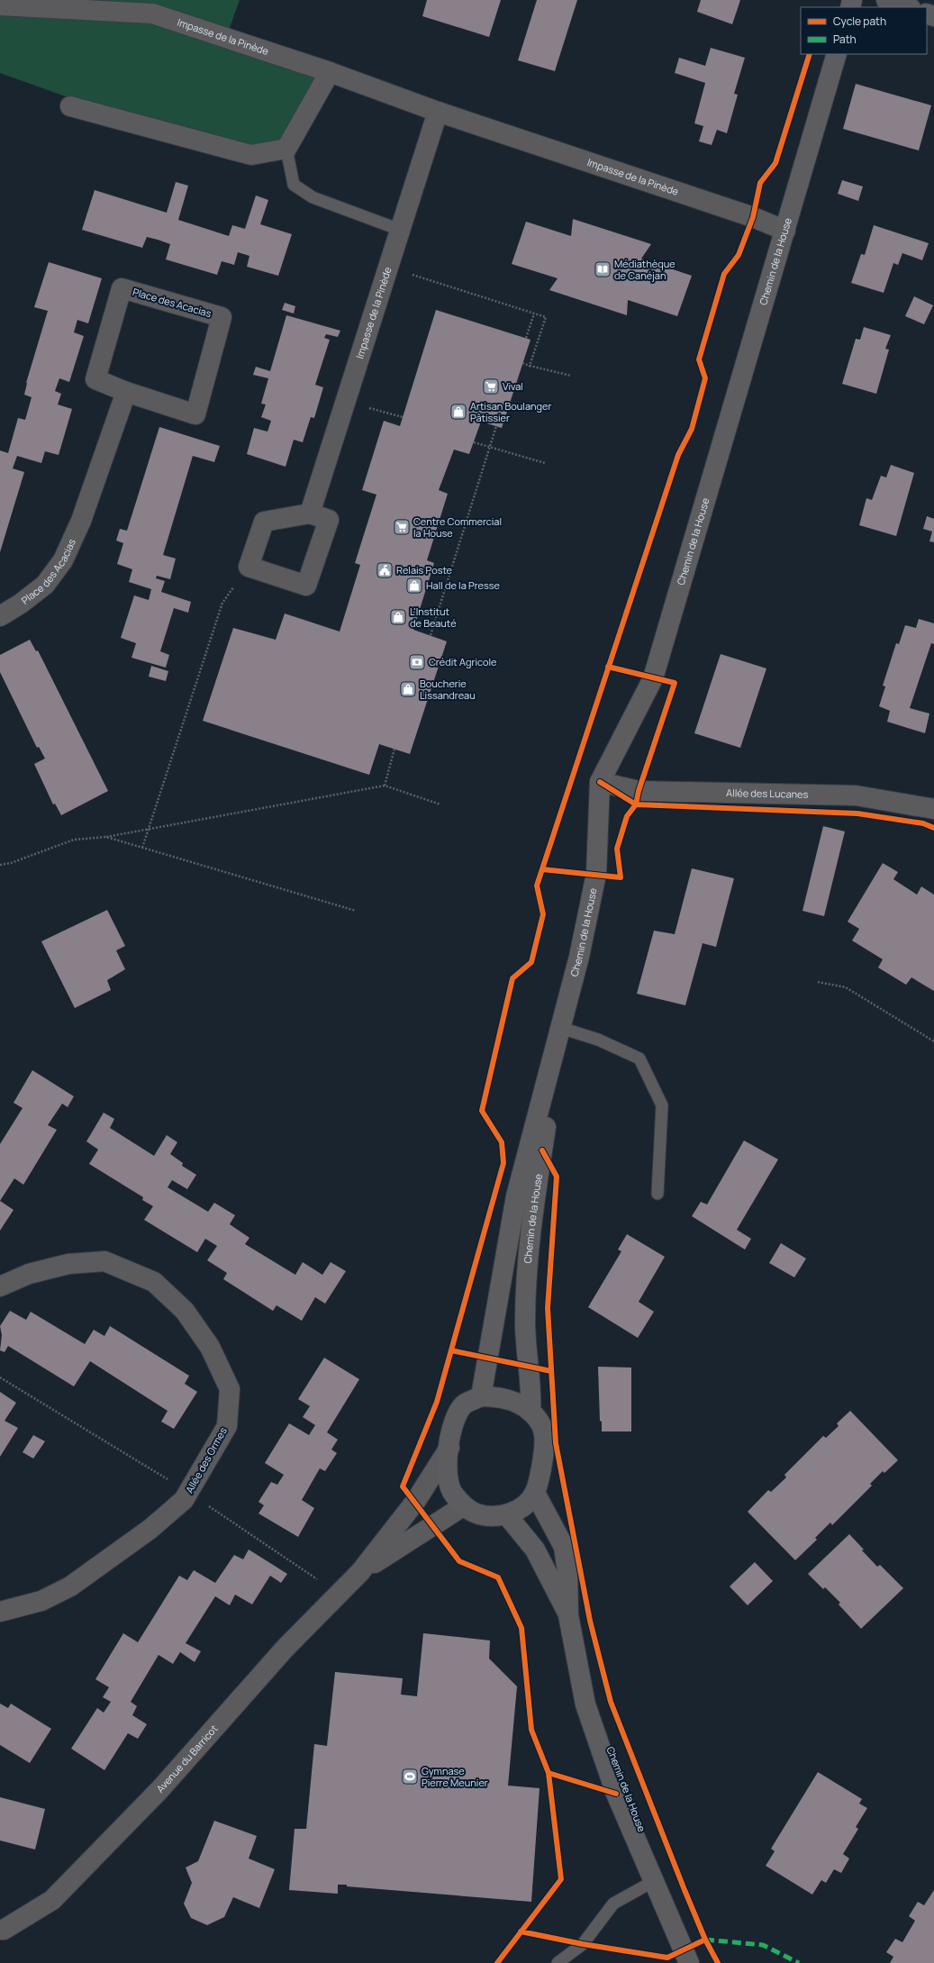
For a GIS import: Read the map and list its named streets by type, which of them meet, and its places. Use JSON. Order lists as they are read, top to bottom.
{
  "streets": {
    "street": [
      "Impasse de la Pinède",
      "Chemin de la House",
      "Place des Acacias",
      "Allée des Lucanes",
      "Allée des Ormes",
      "Avenue du Barricot"
    ]
  },
  "crossings": [
    ["Impasse de la Pinède", "Chemin de la House"],
    ["Chemin de la House", "Allée des Lucanes"],
    ["Chemin de la House", "Avenue du Barricot"]
  ],
  "places": {
    "library": ["Médiathèque de Canéjan"],
    "supermarket": ["Vival", "Centre Commercial la House"],
    "shop": [
      "Artisan Boulanger Pâtissier",
      "Hall de la Presse",
      "L'Institut de Beauté",
      "Boucherie Lissandreau"
    ],
    "public building": ["Relais Poste"],
    "bank": ["Crédit Agricole"],
    "sports": ["Gymnase Pierre Meunier"]
  },
  "legend": ["Cycle path", "Path"]
}
